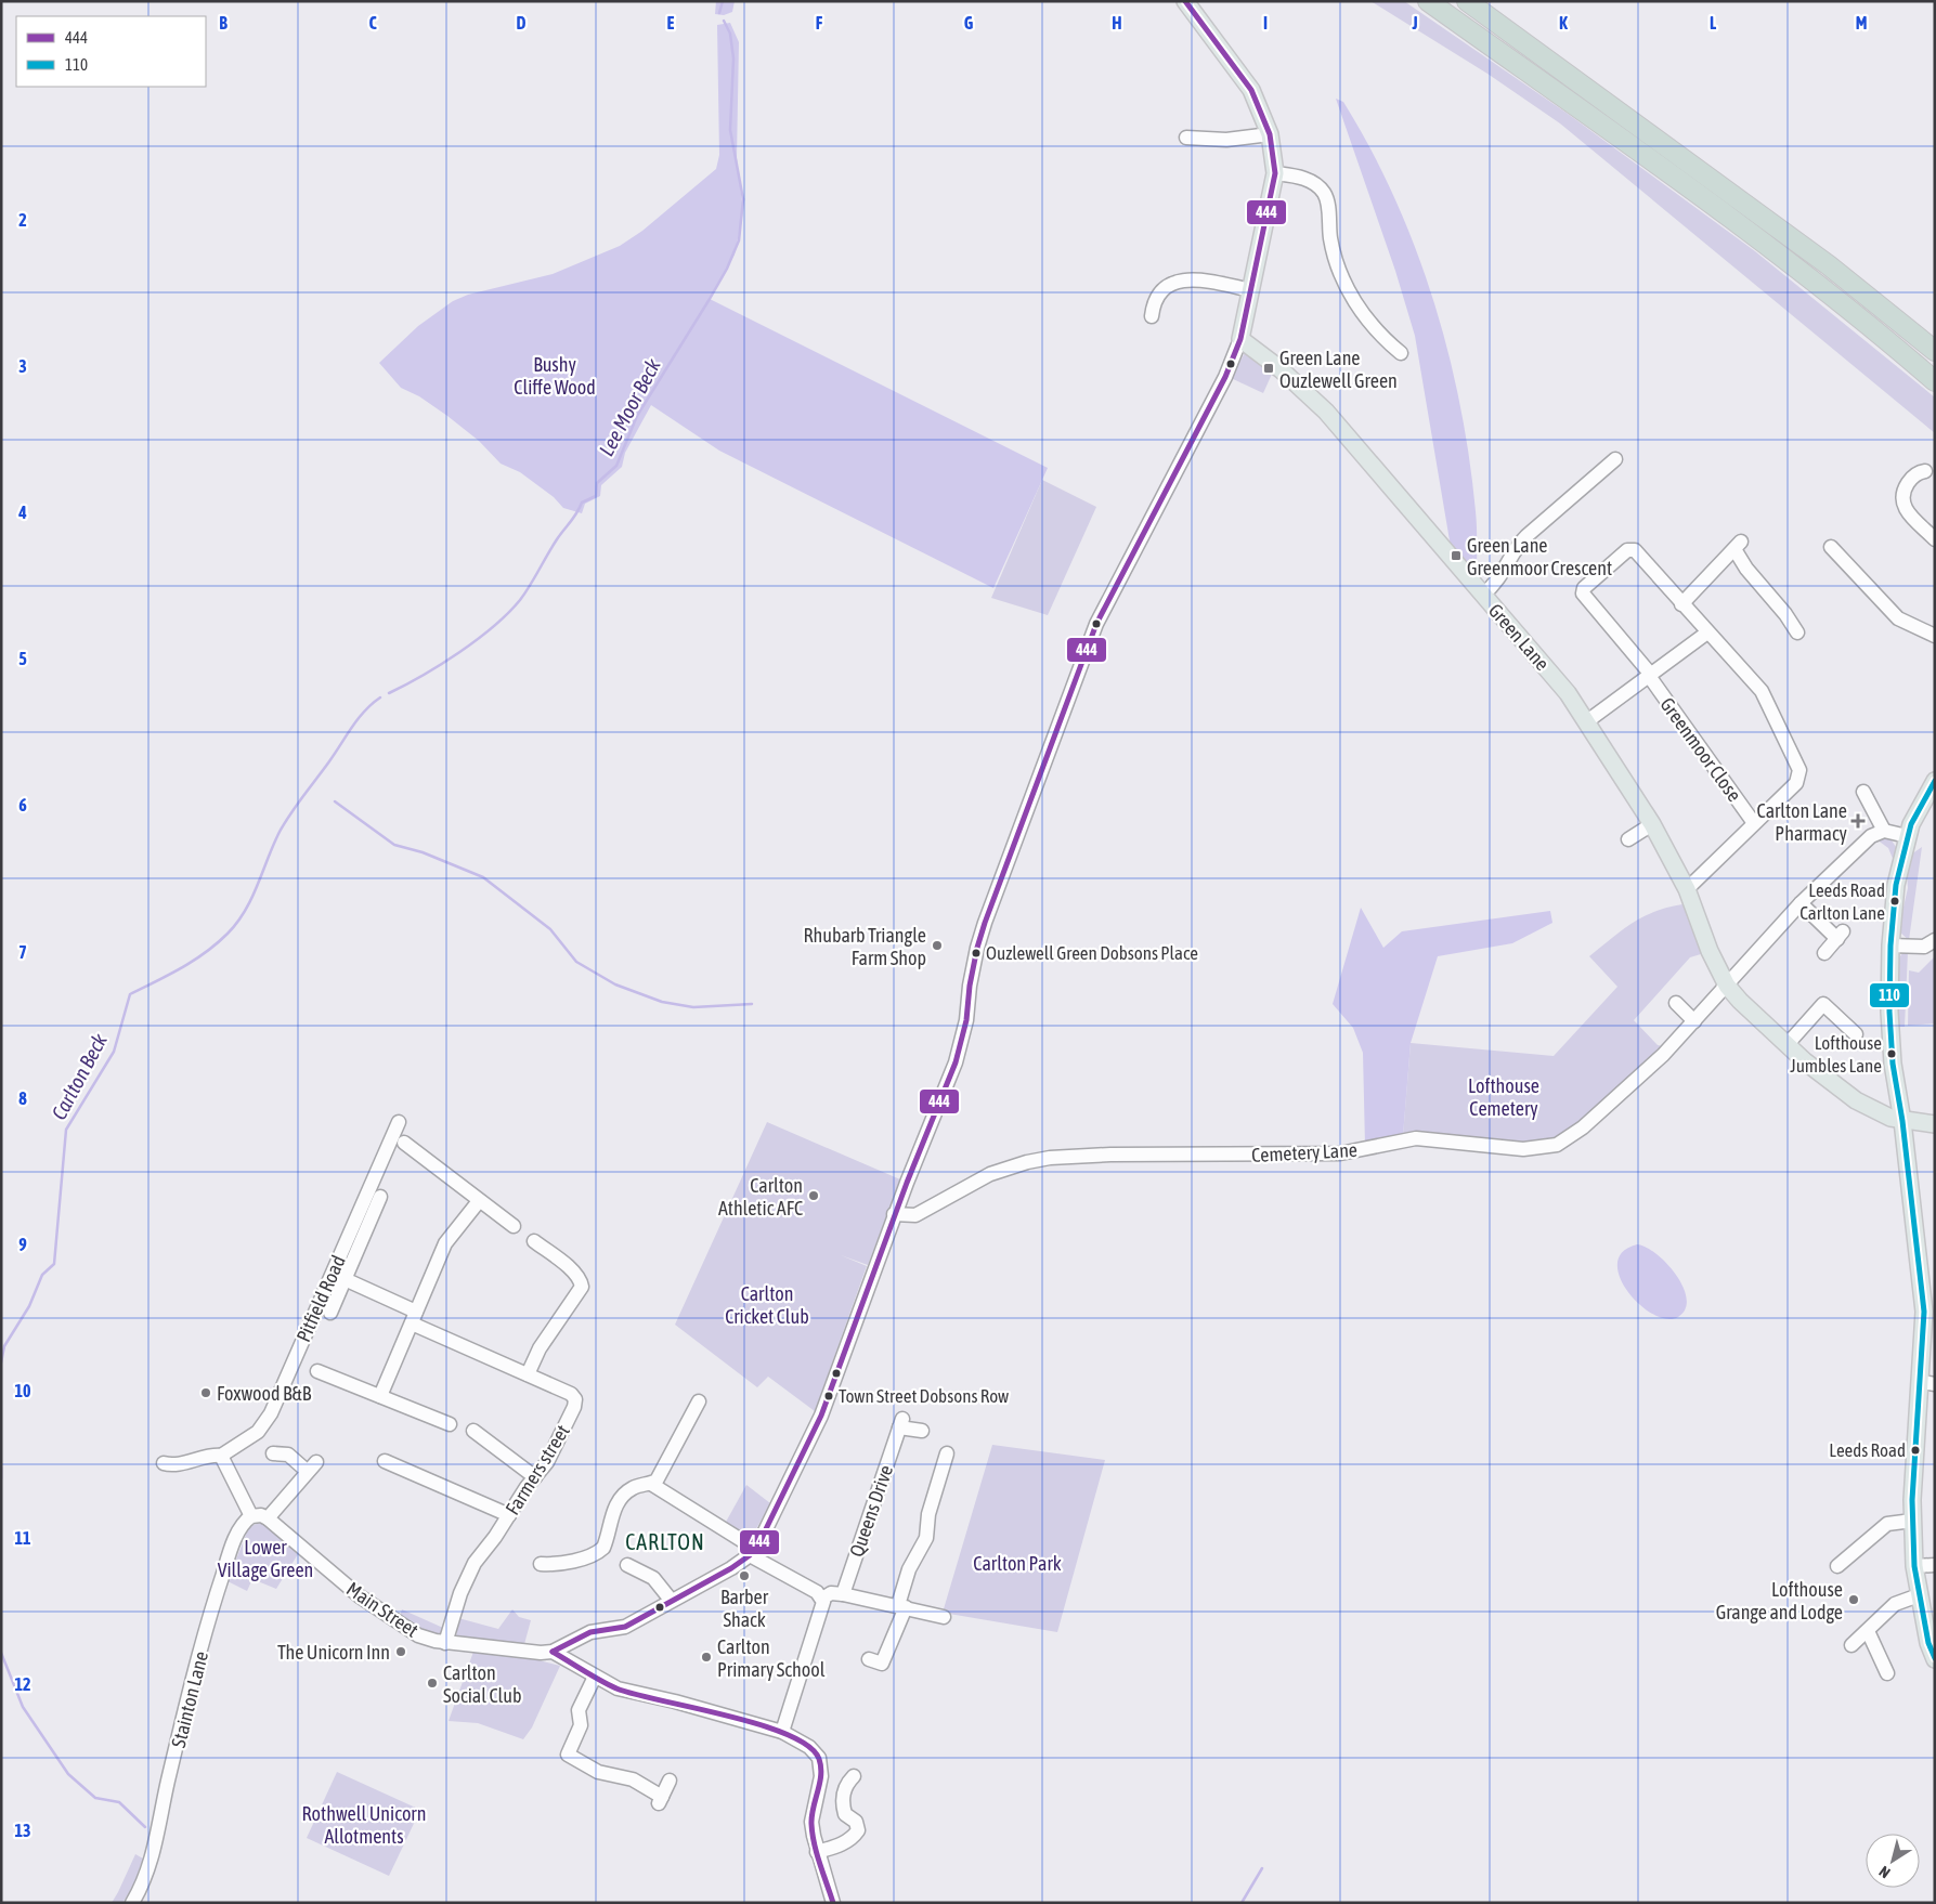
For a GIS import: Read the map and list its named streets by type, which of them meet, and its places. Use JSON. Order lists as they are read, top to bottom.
{
  "streets": {
    "main road": ["Green Lane"],
    "street": [
      "Greenmoor Close",
      "Cemetery Lane",
      "Pitfield Road",
      "Farmers street",
      "Queens Drive",
      "Main Street",
      "Stainton Lane"
    ]
  },
  "crossings": [
    ["Green Lane", "Cemetery Lane"],
    ["Farmers street", "Main Street"]
  ],
  "districts": ["CARLTON"],
  "water": ["Lee Moor Beck", "Carlton Beck"],
  "parks": [
    "Bushy Cliffe Wood",
    "Lofthouse Cemetery",
    "Carlton Cricket Club",
    "Lower Village Green",
    "Carlton Park",
    "Rothwell Unicorn Allotments"
  ],
  "places": {
    "transit": ["Green Lane Ouzlewell Green", "Green Lane Greenmoor Crescent"],
    "health": ["Carlton Lane Pharmacy"],
    "other": [
      "Leeds Road Carlton Lane",
      "Rhubarb Triangle Farm Shop",
      "Ouzlewell Green Dobsons Place",
      "Lofthouse Jumbles Lane",
      "Carlton Athletic AFC",
      "Foxwood B&B",
      "Town Street Dobsons Row",
      "Leeds Road",
      "Barber Shack",
      "Lofthouse Grange and Lodge",
      "The Unicorn Inn",
      "Carlton Primary School",
      "Carlton Social Club"
    ]
  },
  "lines": ["transit line 444", "transit line 110"],
  "legend": ["444", "110"],
  "north": "bottom left",
  "grid": {
    "columns": [
      "B",
      "C",
      "D",
      "E",
      "F",
      "G",
      "H",
      "I",
      "J",
      "K",
      "L",
      "M"
    ],
    "rows": [
      "2",
      "3",
      "4",
      "5",
      "6",
      "7",
      "8",
      "9",
      "10",
      "11",
      "12",
      "13"
    ]
  }
}
